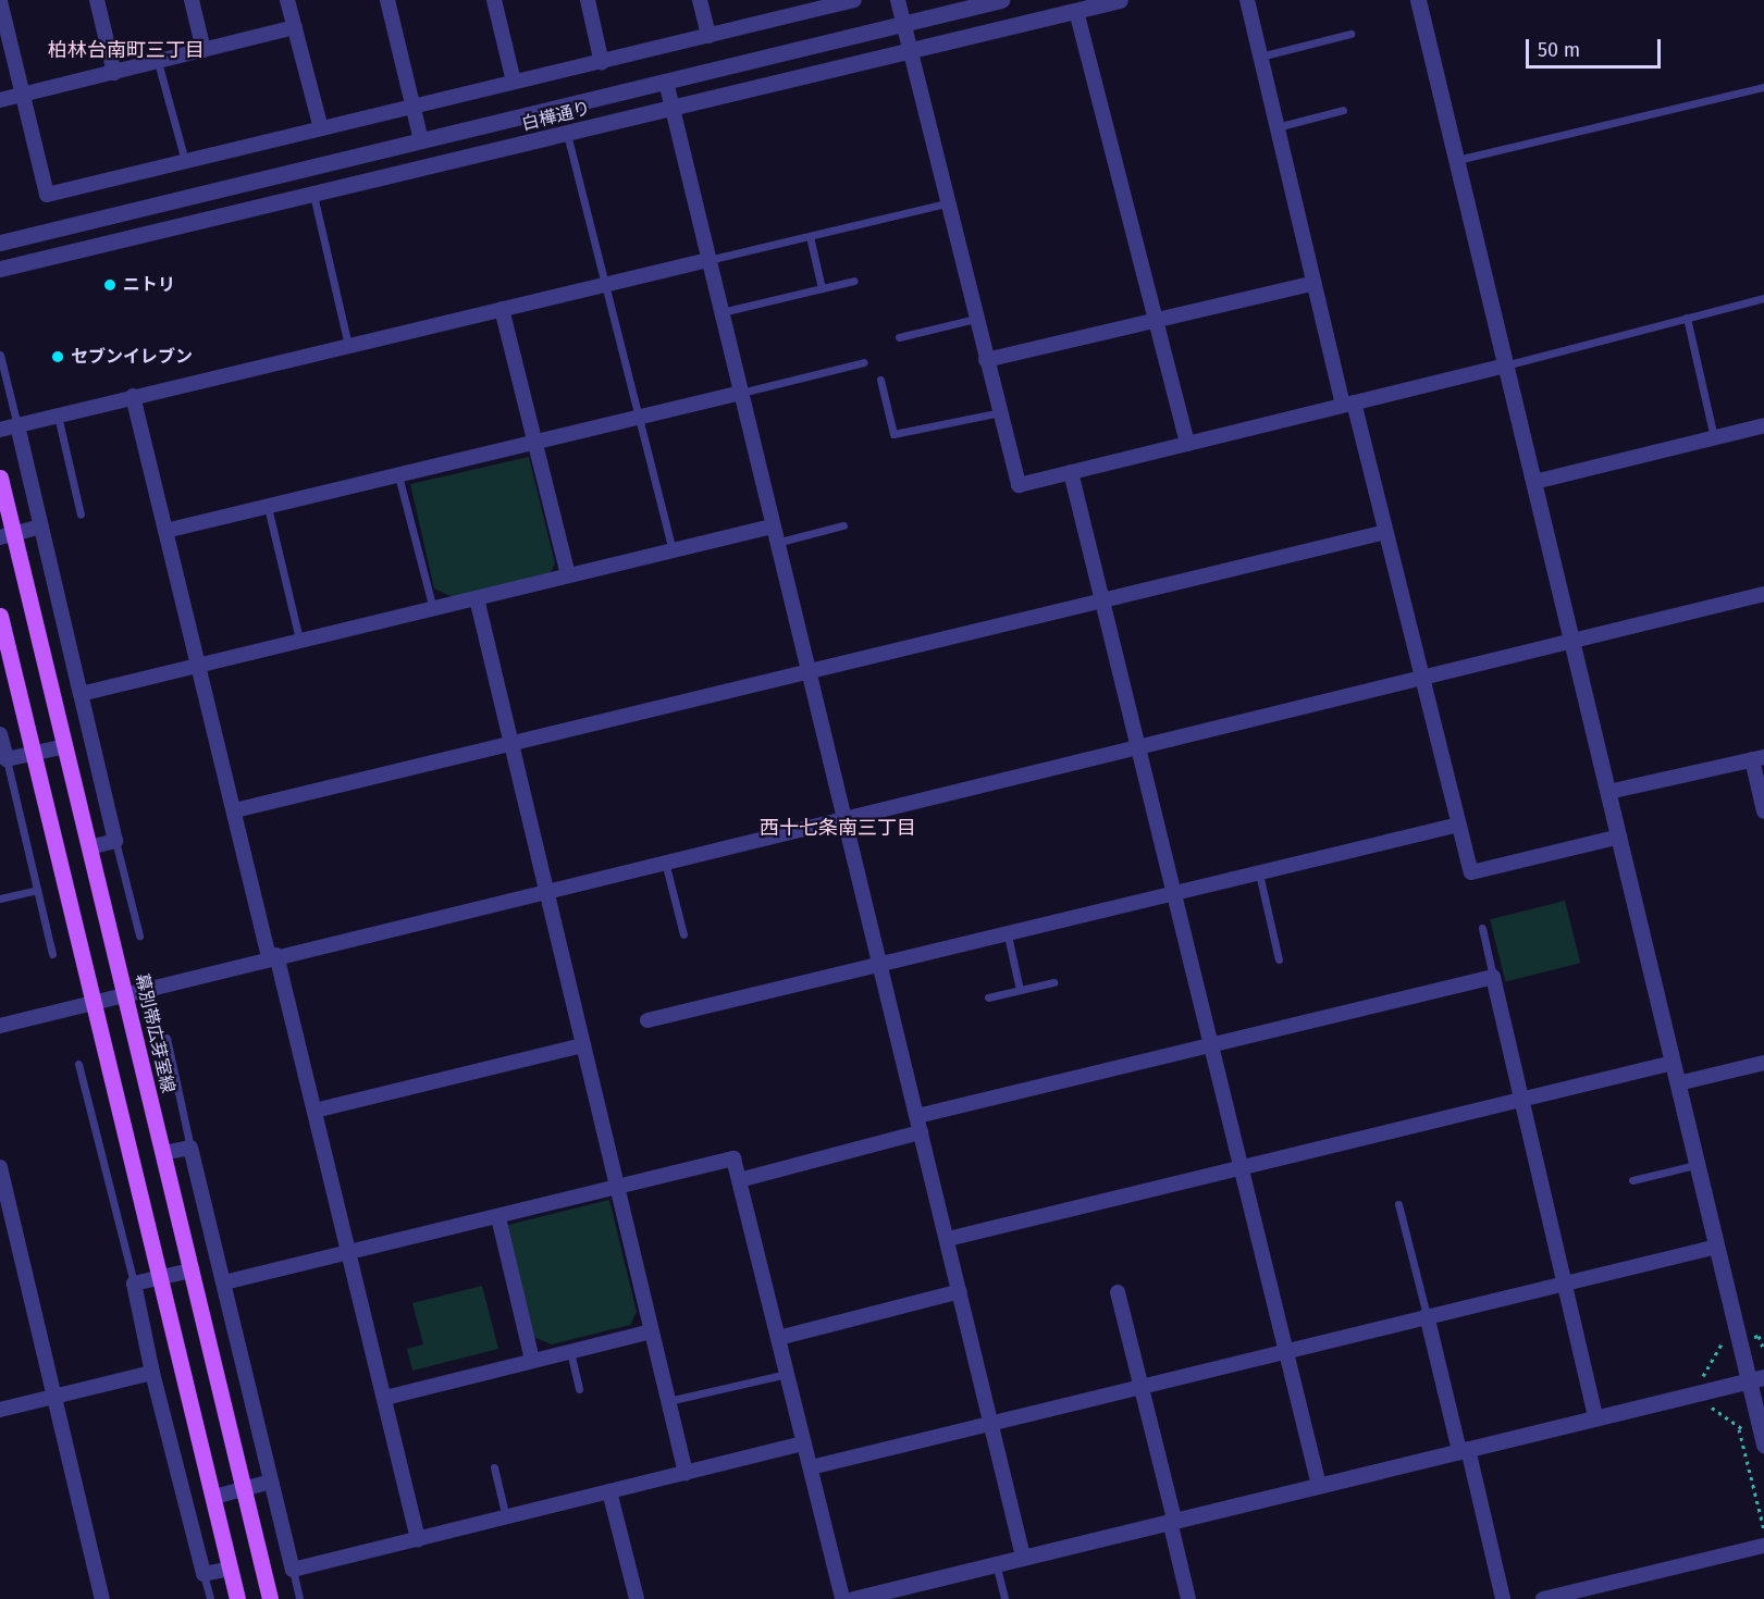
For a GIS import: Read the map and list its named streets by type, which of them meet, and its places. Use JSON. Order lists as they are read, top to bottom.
{
  "streets": {
    "main road": ["幕別帯広芽室線"],
    "street": ["白樺通り"]
  },
  "districts": ["柏林台南町三丁目", "西十七条南三丁目"],
  "places": ["ニトリ", "セブンイレブン"],
  "scale_bar": "50 m"
}
